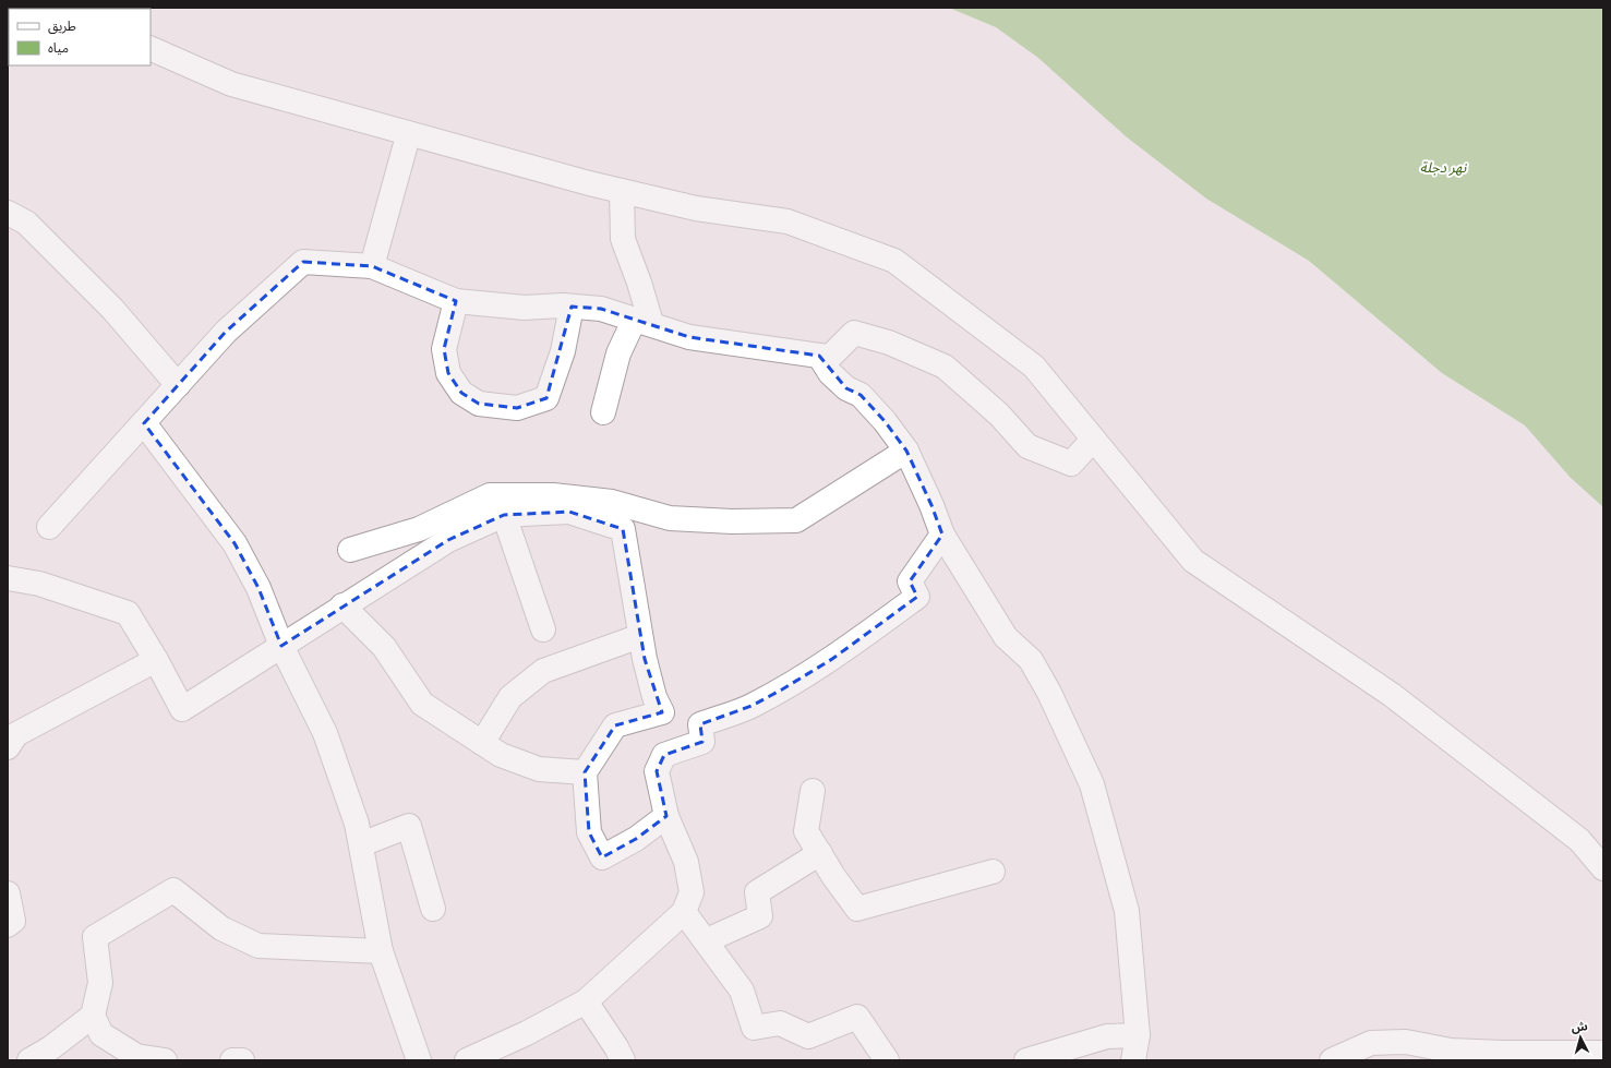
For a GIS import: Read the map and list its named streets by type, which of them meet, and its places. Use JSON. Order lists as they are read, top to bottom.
{
  "water": ["نهر دجلة"],
  "legend": ["طريق", "مياه"],
  "north": "top"
}
